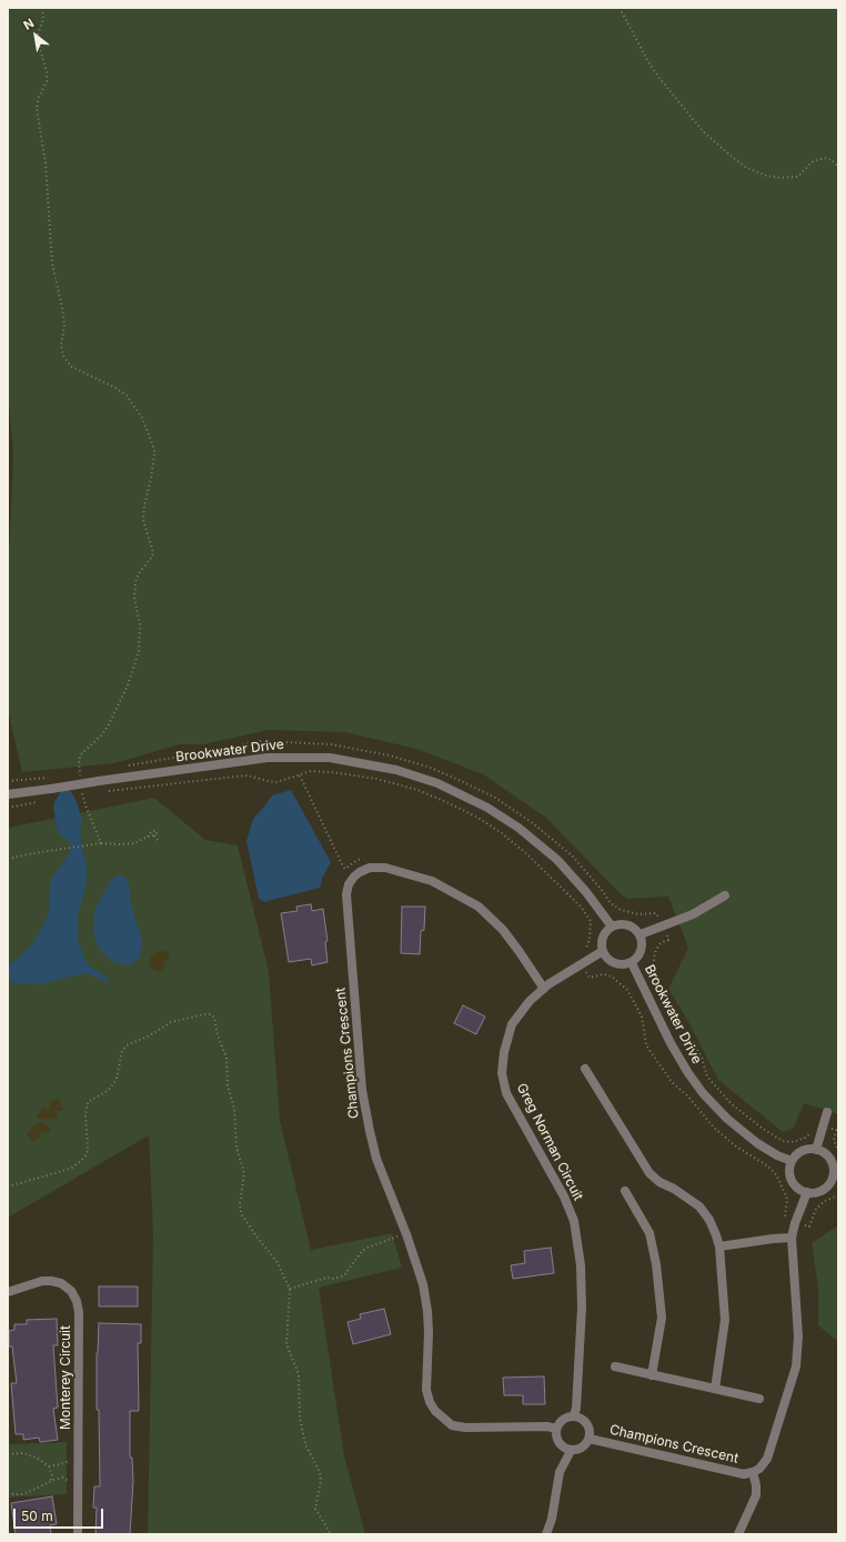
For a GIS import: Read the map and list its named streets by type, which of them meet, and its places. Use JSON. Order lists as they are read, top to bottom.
{
  "streets": {
    "street": [
      "Brookwater Drive",
      "Champions Crescent",
      "Greg Norman Circuit",
      "Monterey Circuit"
    ]
  },
  "crossings": [
    ["Brookwater Drive", "Greg Norman Circuit"],
    ["Champions Crescent", "Greg Norman Circuit"]
  ],
  "scale_bar": "50 m",
  "north": "top left"
}
